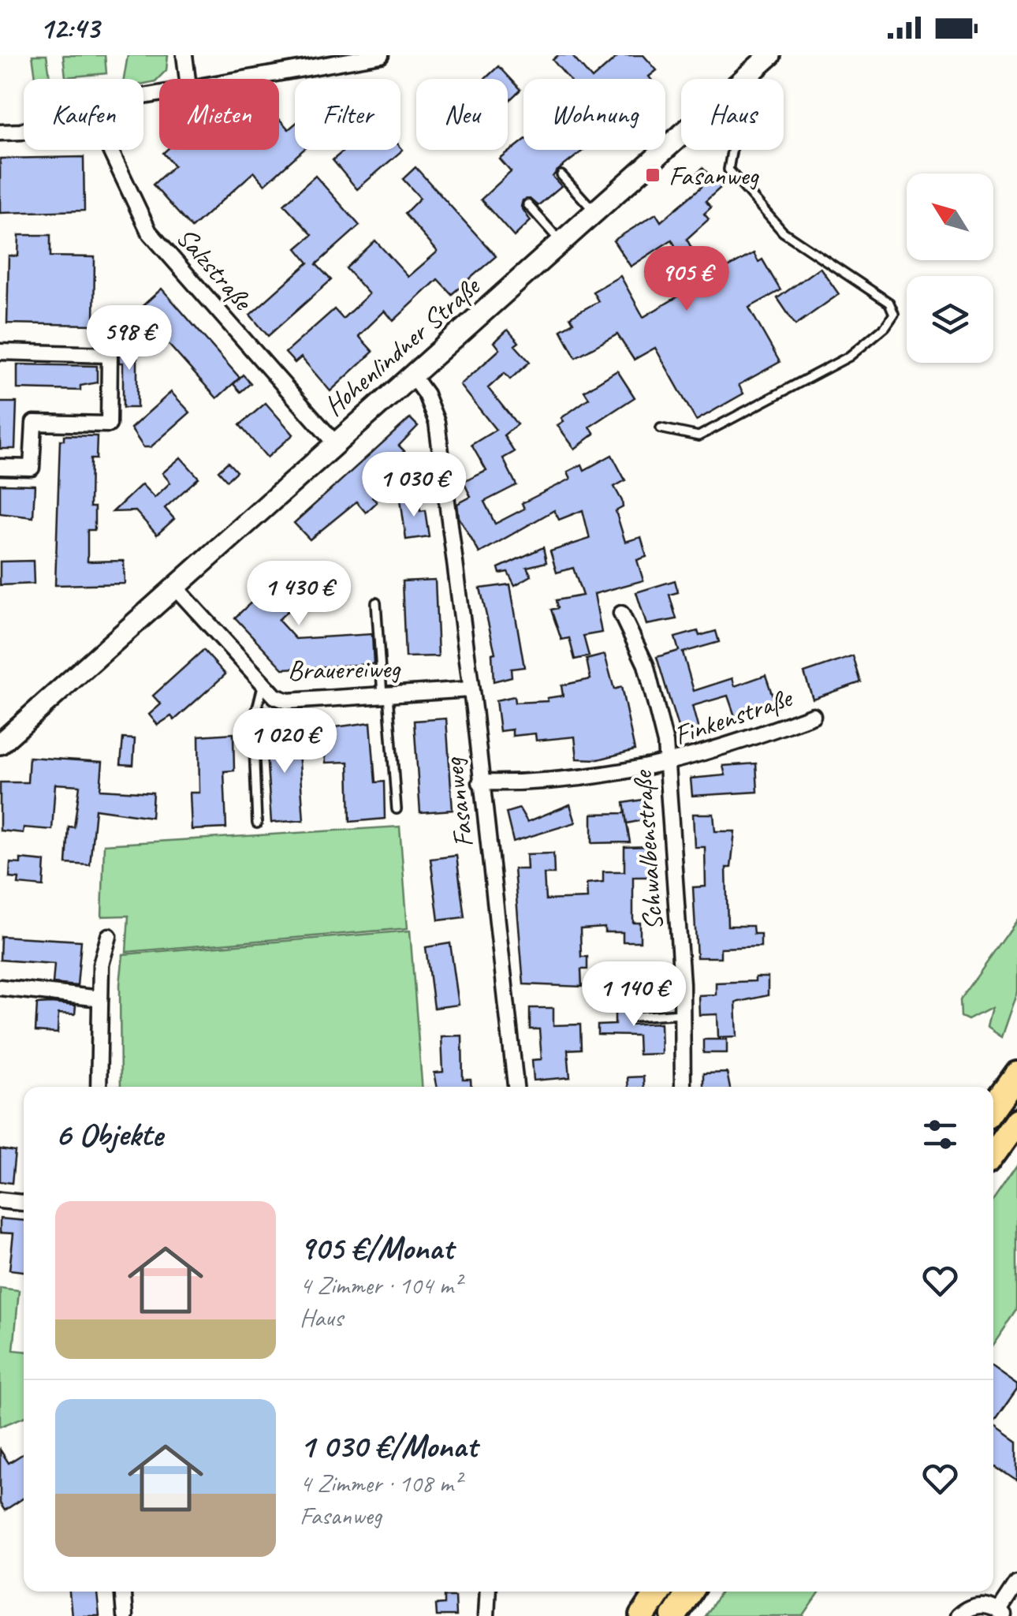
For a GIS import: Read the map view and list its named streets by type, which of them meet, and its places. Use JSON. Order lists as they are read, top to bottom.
{
  "streets": {
    "street": [
      "Salzstraße",
      "Hohenlindner Straße",
      "Brauereiweg",
      "Finkenstraße",
      "Fasanweg",
      "Schwalbenstraße"
    ]
  },
  "crossings": [
    ["Salzstraße", "Hohenlindner Straße"],
    ["Hohenlindner Straße", "Brauereiweg"],
    ["Hohenlindner Straße", "Fasanweg"],
    ["Brauereiweg", "Fasanweg"],
    ["Finkenstraße", "Fasanweg"],
    ["Finkenstraße", "Schwalbenstraße"]
  ],
  "places": {
    "transit": ["Fasanweg"]
  },
  "north": "top left",
  "page": {
    "status": "12:43",
    "chip": [
      "Kaufen",
      "Mieten",
      "Filter",
      "Neu",
      "Wohnung",
      "Haus"
    ],
    "price": [
      "905 €",
      "598 €",
      "1 030 €",
      "1 430 €",
      "1 020 €",
      "1 140 €"
    ],
    "heading": "6 Objekte",
    "list": [
      {
        "name": "905 €/Monat",
        "note": "4 Zimmer · 104 m² · Haus"
      },
      {
        "name": "1 030 €/Monat",
        "note": "4 Zimmer · 108 m² · Fasanweg"
      }
    ]
  }
}
